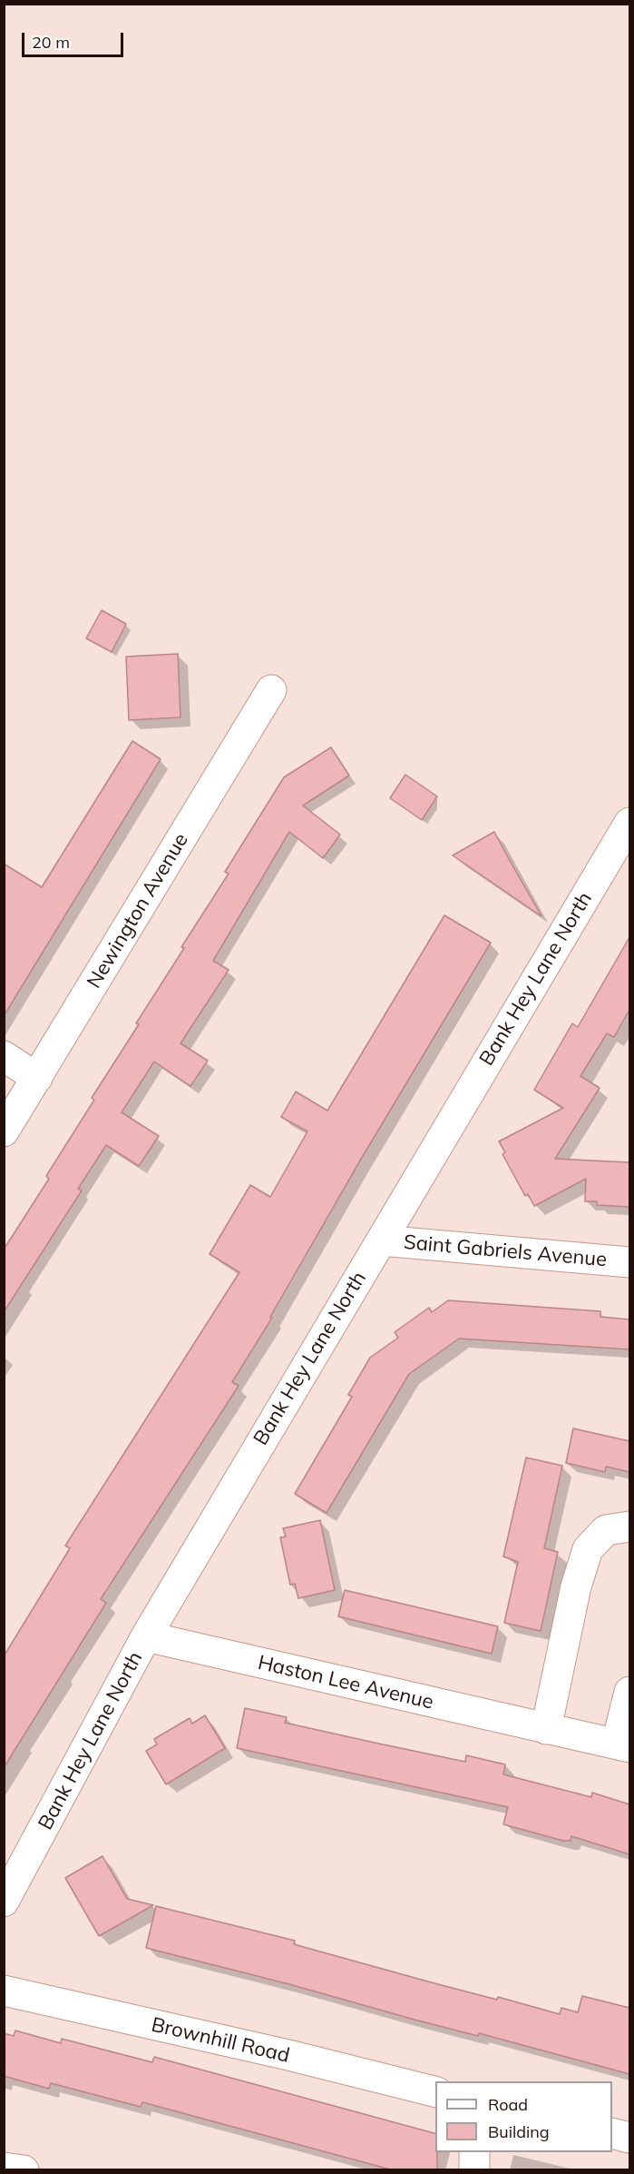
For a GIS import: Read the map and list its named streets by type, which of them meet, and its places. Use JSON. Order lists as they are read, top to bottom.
{
  "streets": {
    "street": [
      "Newington Avenue",
      "Bank Hey Lane North",
      "Saint Gabriels Avenue",
      "Haston Lee Avenue",
      "Brownhill Road"
    ]
  },
  "crossings": [
    ["Bank Hey Lane North", "Saint Gabriels Avenue"],
    ["Bank Hey Lane North", "Haston Lee Avenue"]
  ],
  "legend": ["Road", "Building"],
  "scale_bar": "20 m"
}
